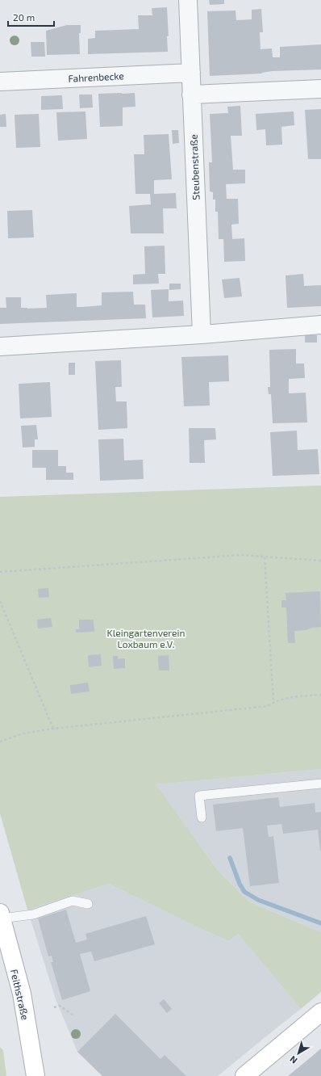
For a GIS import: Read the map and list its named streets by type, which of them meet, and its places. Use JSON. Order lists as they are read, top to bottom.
{
  "streets": {
    "main road": ["Feithstraße"],
    "street": ["Fahrenbecke", "Steubenstraße"]
  },
  "crossings": [
    ["Fahrenbecke", "Steubenstraße"]
  ],
  "parks": ["Kleingartenverein Loxbaum e.V."],
  "scale_bar": "20 m",
  "north": "bottom left"
}
